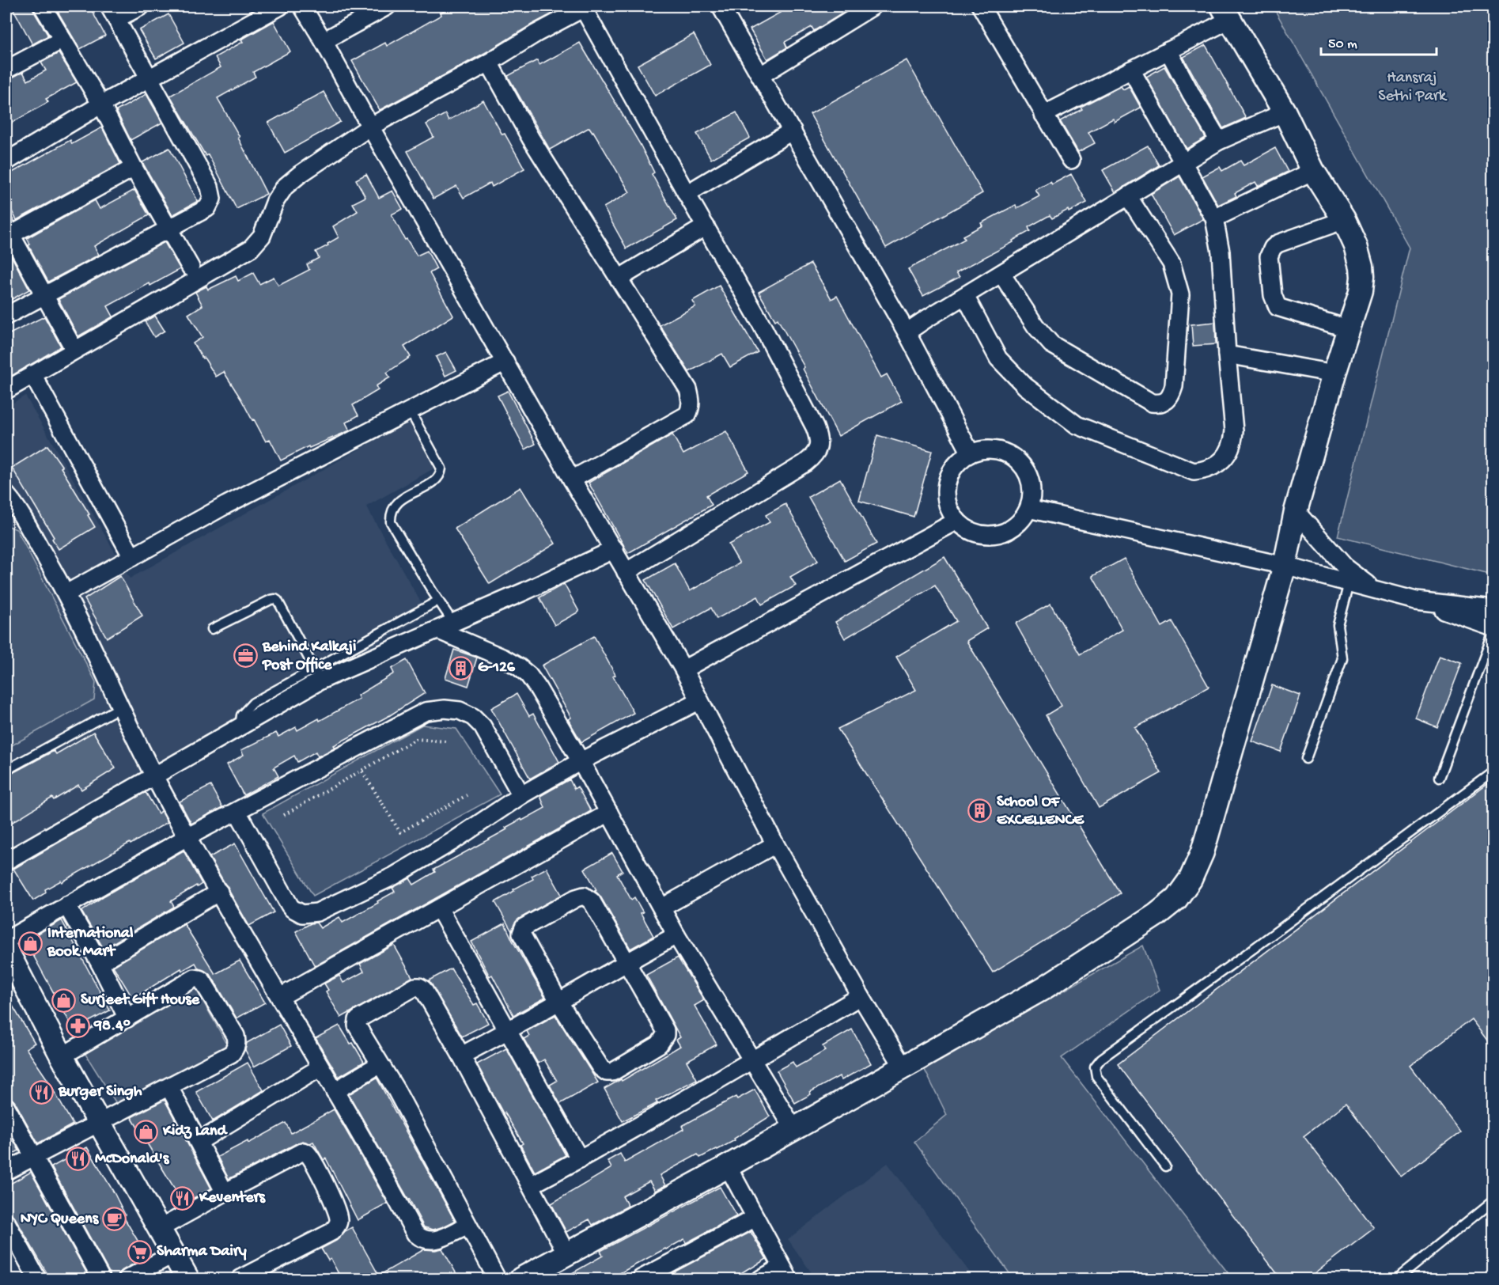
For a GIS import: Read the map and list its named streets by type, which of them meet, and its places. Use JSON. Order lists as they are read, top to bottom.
{
  "parks": ["Hansraj Sethi Park"],
  "places": {
    "office": ["Behind Kalkaji Post Office"],
    "building": ["G-126", "School OF EXCELLENCE"],
    "shop": ["International Book Mart", "Surjeet Gift House", "Kidz Land"],
    "pharmacy": ["98.4°"],
    "restaurant": ["Burger Singh", "McDonald's", "Keventers"],
    "cafe": ["NYC Queens"],
    "supermarket": ["Sharma Dairy"]
  },
  "scale_bar": "50 m"
}
